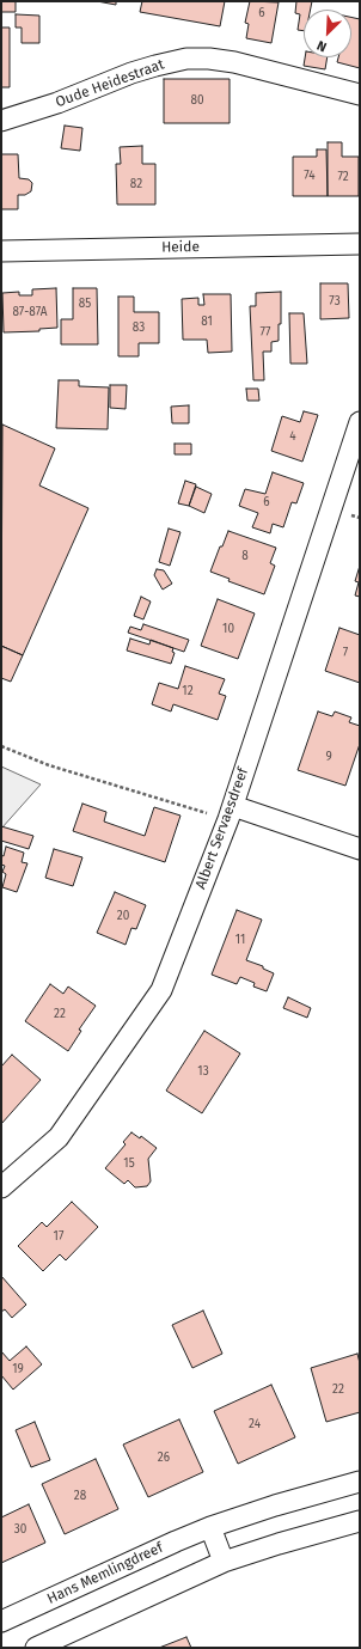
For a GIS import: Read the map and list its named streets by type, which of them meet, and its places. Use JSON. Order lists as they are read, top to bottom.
{
  "streets": {
    "street": [
      "Oude Heidestraat",
      "Heide",
      "Albert Servaesdreef",
      "Hans Memlingdreef"
    ]
  },
  "house_numbers": [
    "6",
    "80",
    "74",
    "72",
    "82",
    "73",
    "85",
    "87-87A",
    "81",
    "83",
    "77",
    "4",
    "6",
    "8",
    "10",
    "7",
    "12",
    "9",
    "20",
    "11",
    "22",
    "13",
    "15",
    "17",
    "19",
    "22",
    "24",
    "26",
    "28",
    "30"
  ],
  "north": "bottom left"
}
